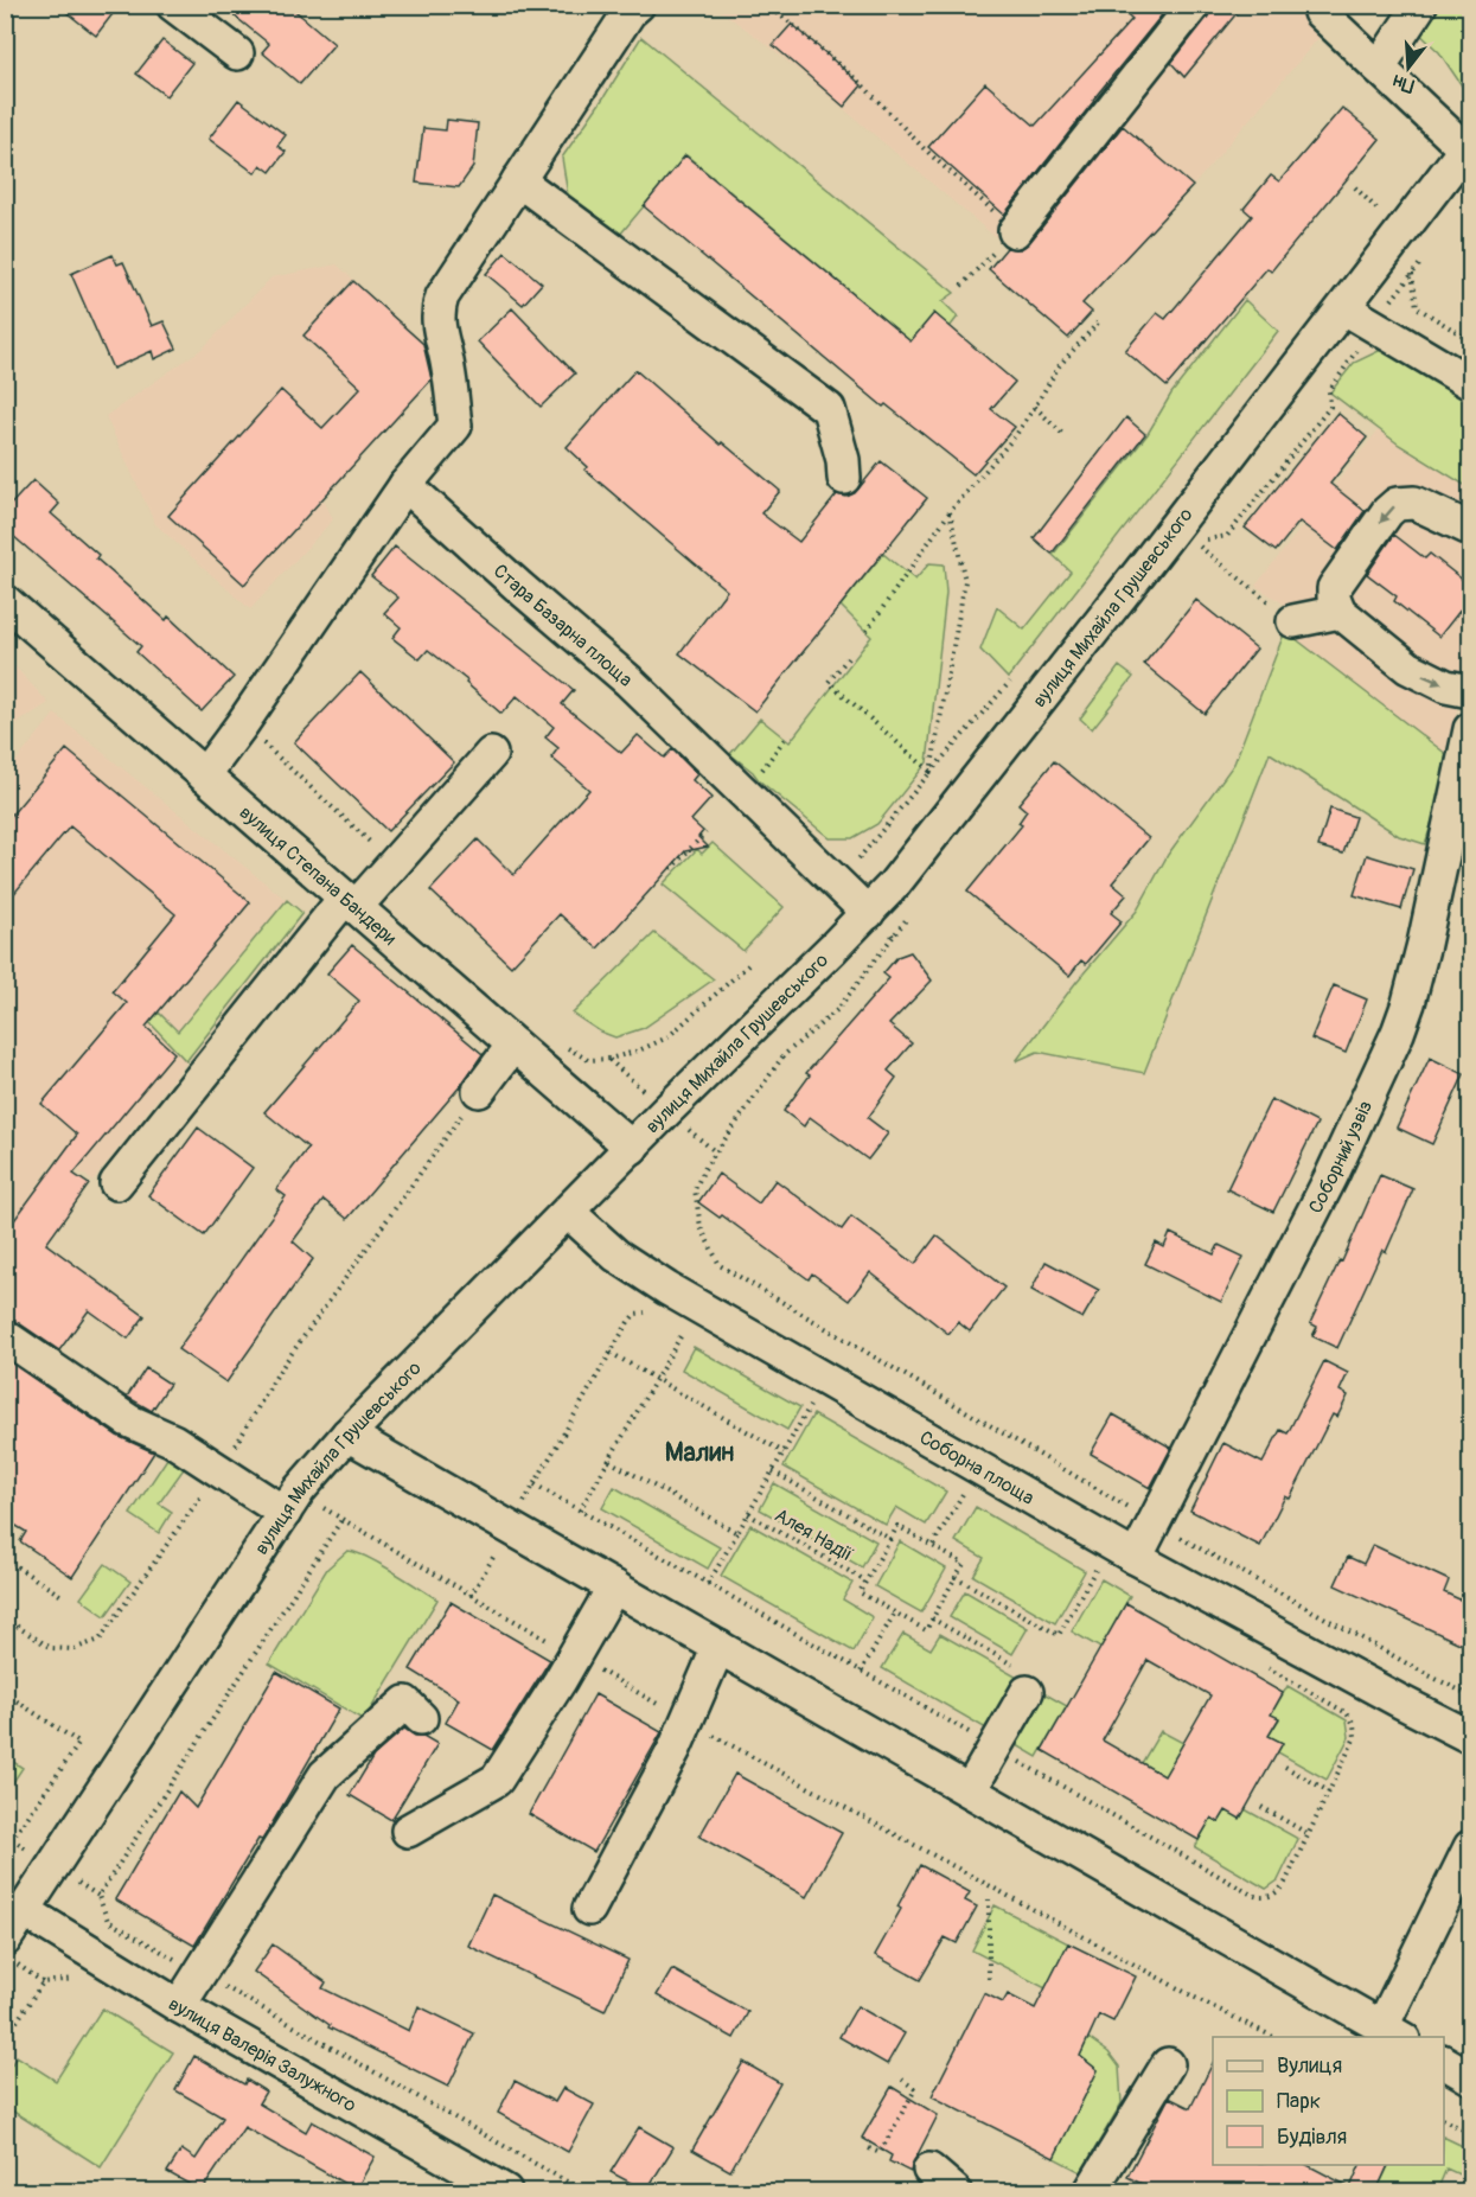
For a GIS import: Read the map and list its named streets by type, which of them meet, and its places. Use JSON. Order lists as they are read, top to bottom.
{
  "streets": {
    "street": [
      "вулиця Михайла Грушевського",
      "Стара Базарна площа",
      "вулиця Степана Бандери",
      "Соборний узвіз",
      "Соборна площа",
      "вулиця Валерія Залужного"
    ],
    "path": ["Алея Надії"]
  },
  "crossings": [
    ["вулиця Михайла Грушевського", "Стара Базарна площа"],
    ["вулиця Михайла Грушевського", "вулиця Степана Бандери"],
    ["вулиця Михайла Грушевського", "Соборна площа"],
    ["вулиця Михайла Грушевського", "вулиця Валерія Залужного"],
    ["Соборний узвіз", "Соборна площа"]
  ],
  "districts": ["Малин"],
  "legend": ["Вулиця", "Парк", "Будівля"],
  "north": "bottom"
}
